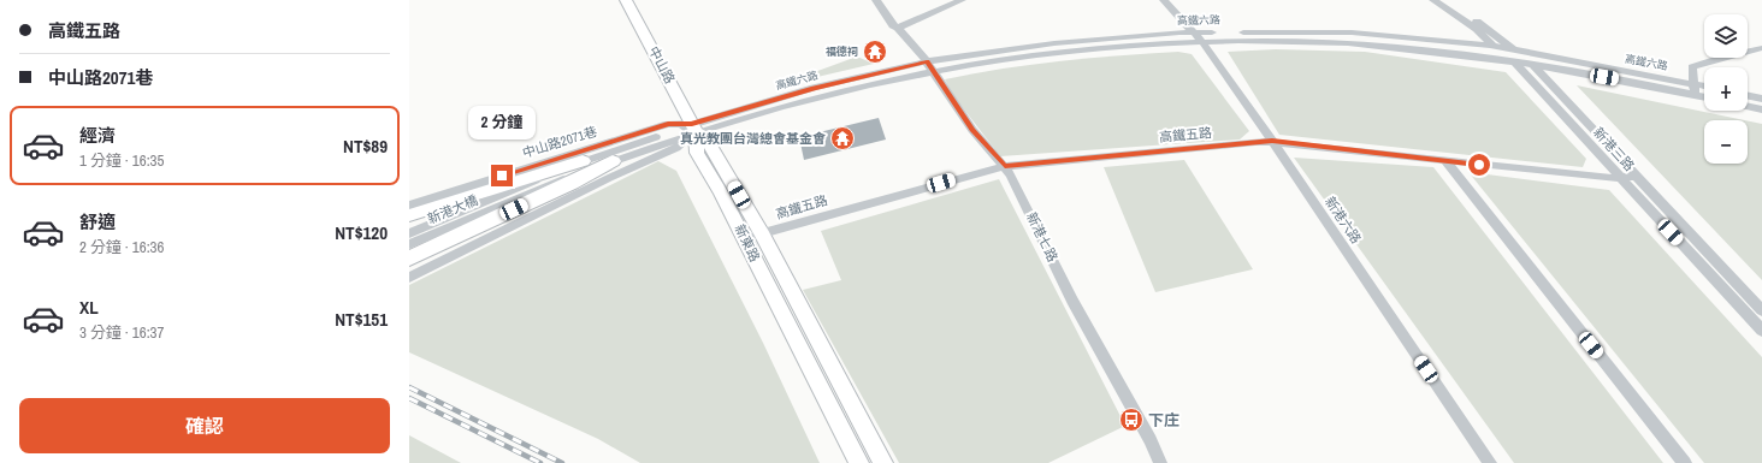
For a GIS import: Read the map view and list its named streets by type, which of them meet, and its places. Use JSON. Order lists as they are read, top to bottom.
{
  "streets": {
    "main road": ["中山路", "新東路"],
    "street": [
      "高鐵六路",
      "高鐵五路",
      "中山路2071巷",
      "新港三路",
      "新港大橋",
      "新港六路",
      "新港七路"
    ]
  },
  "crossings": [
    ["高鐵六路", "中山路"],
    ["高鐵六路", "中山路2071巷"],
    ["高鐵六路", "新港三路"],
    ["高鐵六路", "新港大橋"],
    ["高鐵六路", "新港六路"],
    ["高鐵六路", "新港七路"],
    ["高鐵六路", "新東路"],
    ["中山路", "中山路2071巷"],
    ["中山路", "新港大橋"],
    ["中山路", "新東路"],
    ["高鐵五路", "新港三路"],
    ["高鐵五路", "新港六路"],
    ["高鐵五路", "新港七路"],
    ["高鐵五路", "新東路"],
    ["中山路2071巷", "新港大橋"],
    ["中山路2071巷", "新東路"],
    ["新港大橋", "新東路"]
  ],
  "places": {
    "temple": ["福德祠", "真光教團台灣總會基金會"],
    "bus stop": ["下庄"]
  },
  "page": {
    "banner": ["高鐵五路", "中山路2071巷"],
    "map_buttons": ["+", "−"],
    "list": [
      {
        "name": "經濟",
        "note": "1 分鐘 · 16:35",
        "value": "NT$89"
      },
      {
        "name": "舒適",
        "note": "2 分鐘 · 16:36",
        "value": "NT$120"
      },
      {
        "name": "XL",
        "note": "3 分鐘 · 16:37",
        "value": "NT$151"
      }
    ],
    "bubble": "2 分鐘",
    "buttons": "確認"
  }
}
